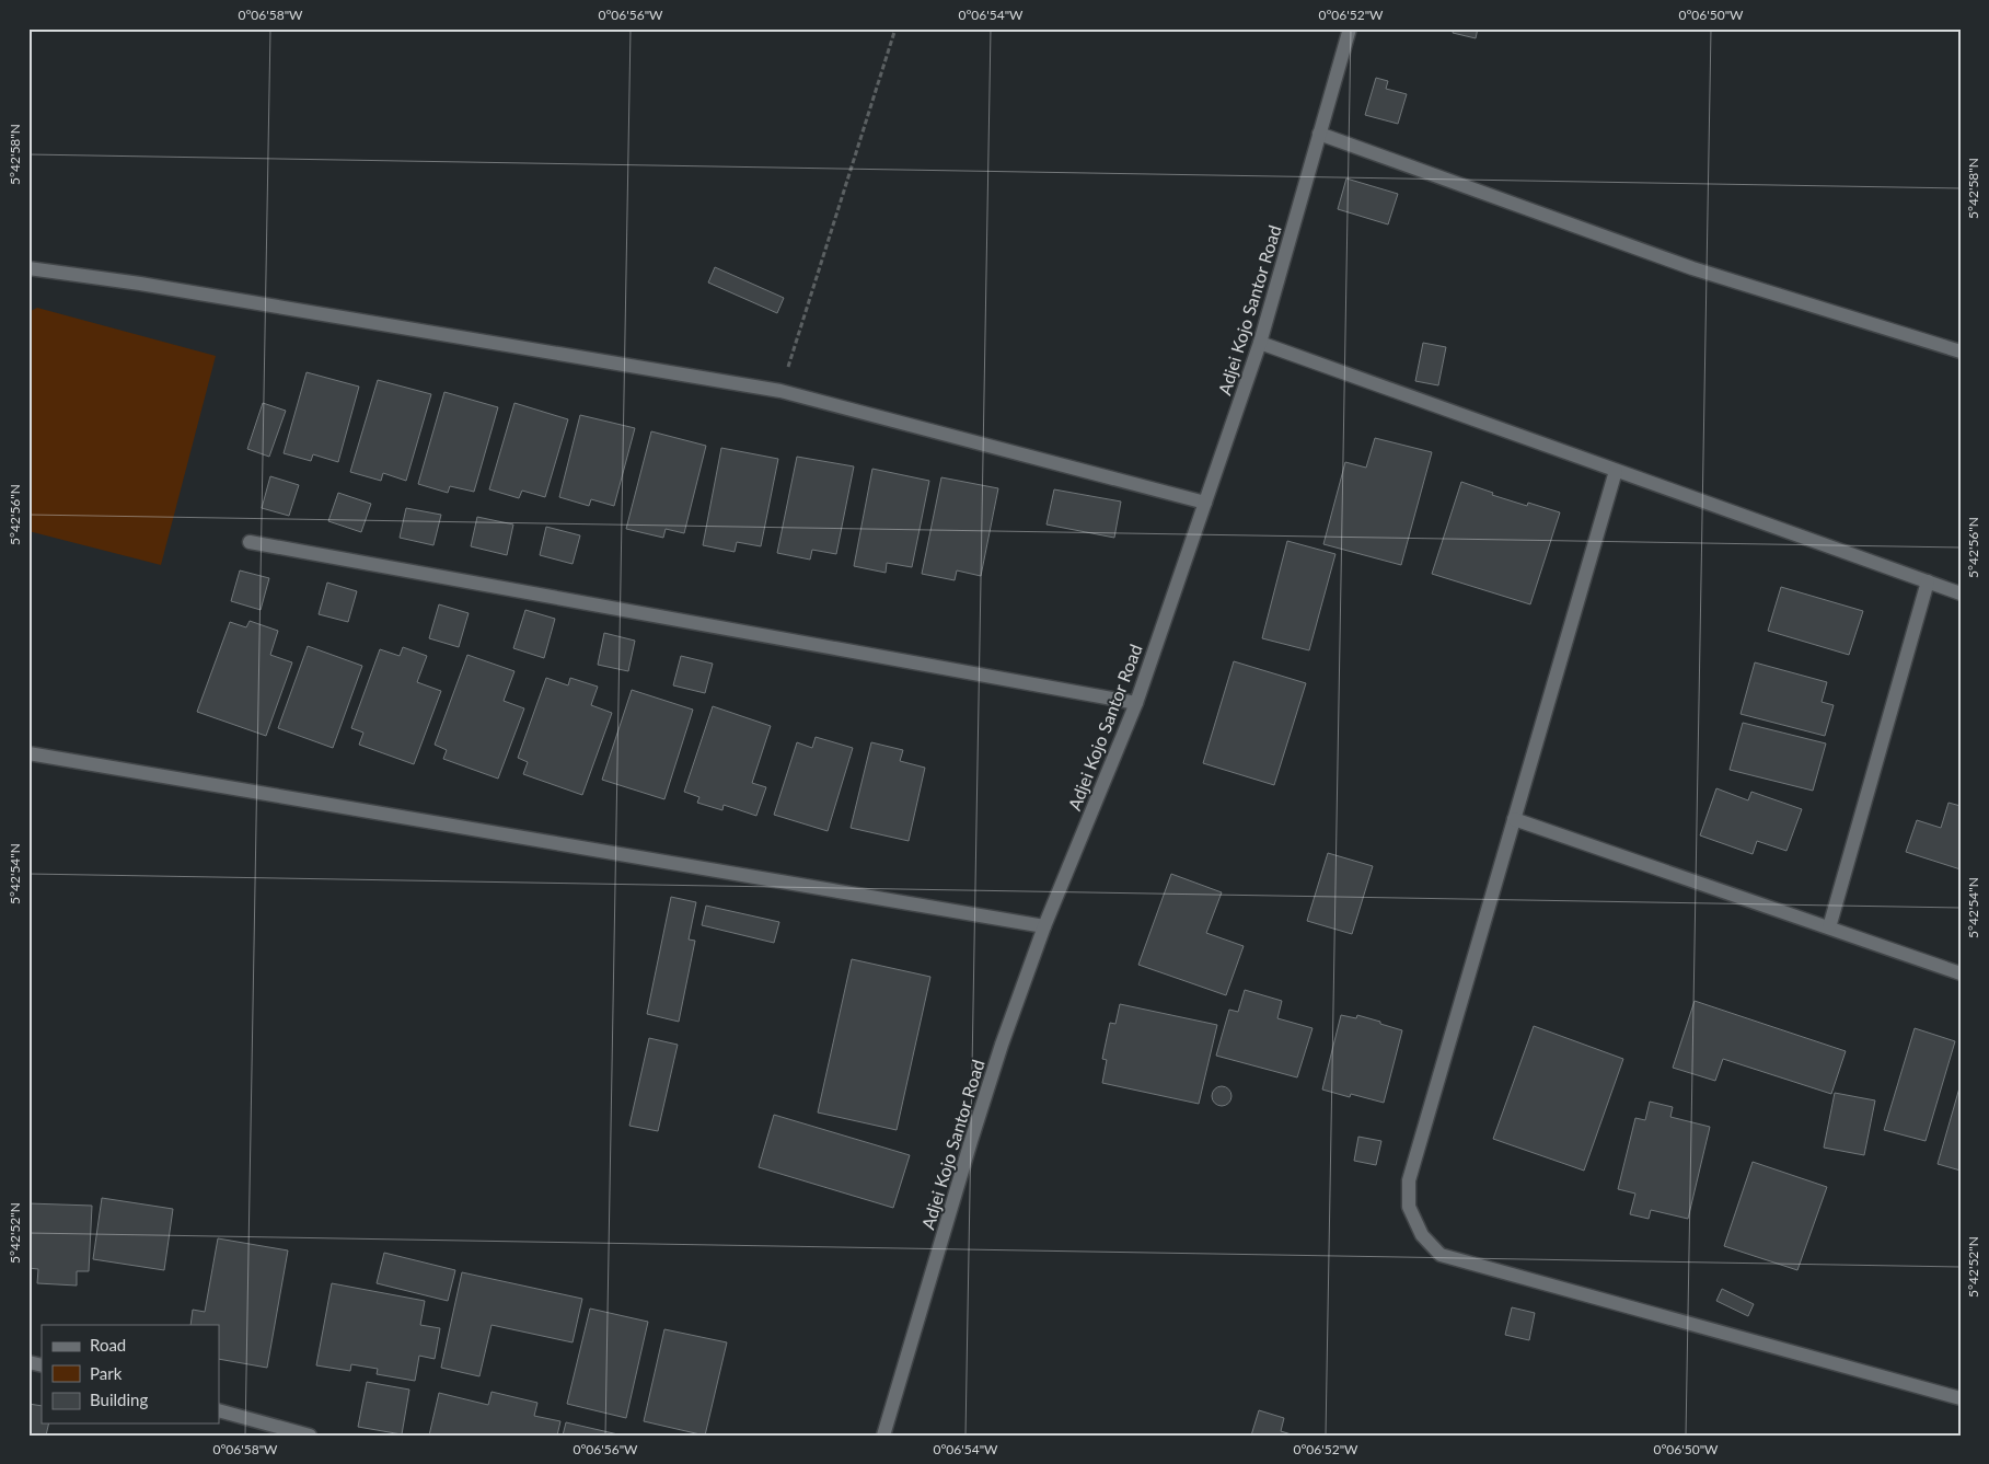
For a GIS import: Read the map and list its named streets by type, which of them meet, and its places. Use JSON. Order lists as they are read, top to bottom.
{
  "streets": {
    "street": ["Adjei Kojo Santor Road"]
  },
  "legend": ["Road", "Park", "Building"],
  "coordinates": [
    "0°06'58\"W",
    "0°06'56\"W",
    "0°06'54\"W",
    "0°06'52\"W",
    "0°06'50\"W",
    "5°42'58\"N",
    "5°42'56\"N",
    "5°42'54\"N",
    "5°42'52\"N"
  ]
}
